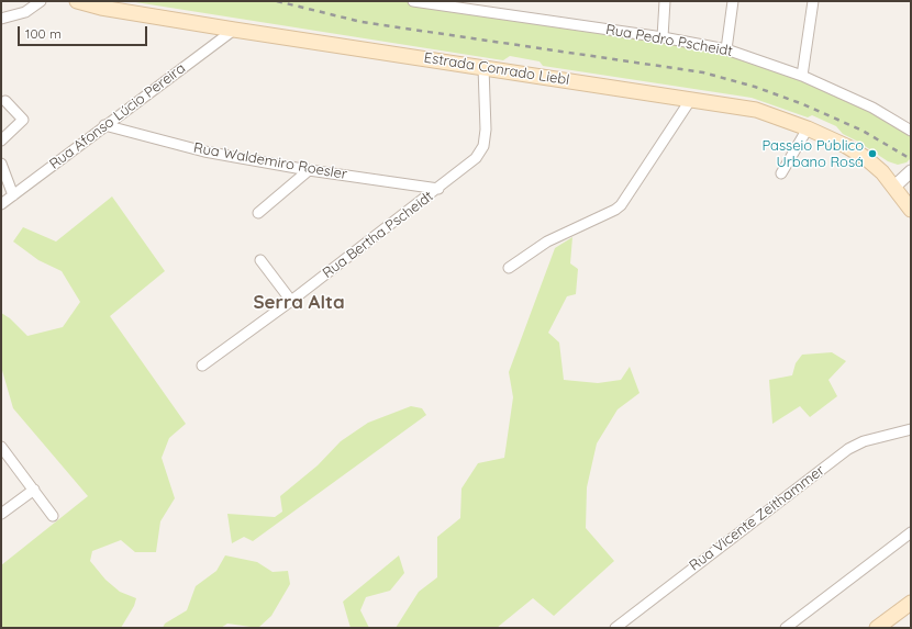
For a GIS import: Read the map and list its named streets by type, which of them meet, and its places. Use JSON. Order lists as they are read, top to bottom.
{
  "streets": {
    "main road": ["Estrada Conrado Liebl"],
    "street": [
      "Rua Pedro Pscheidt",
      "Rua Afonso Lúcio Pereira",
      "Rua Waldemiro Roesler",
      "Rua Bertha Pscheidt",
      "Rua Vicente Zeithammer"
    ]
  },
  "crossings": [
    ["Estrada Conrado Liebl", "Rua Afonso Lúcio Pereira"],
    ["Estrada Conrado Liebl", "Rua Bertha Pscheidt"],
    ["Rua Afonso Lúcio Pereira", "Rua Waldemiro Roesler"],
    ["Rua Waldemiro Roesler", "Rua Bertha Pscheidt"]
  ],
  "districts": ["Serra Alta"],
  "places": ["Passeio Público Urbano Rosá"],
  "scale_bar": "100 m"
}
